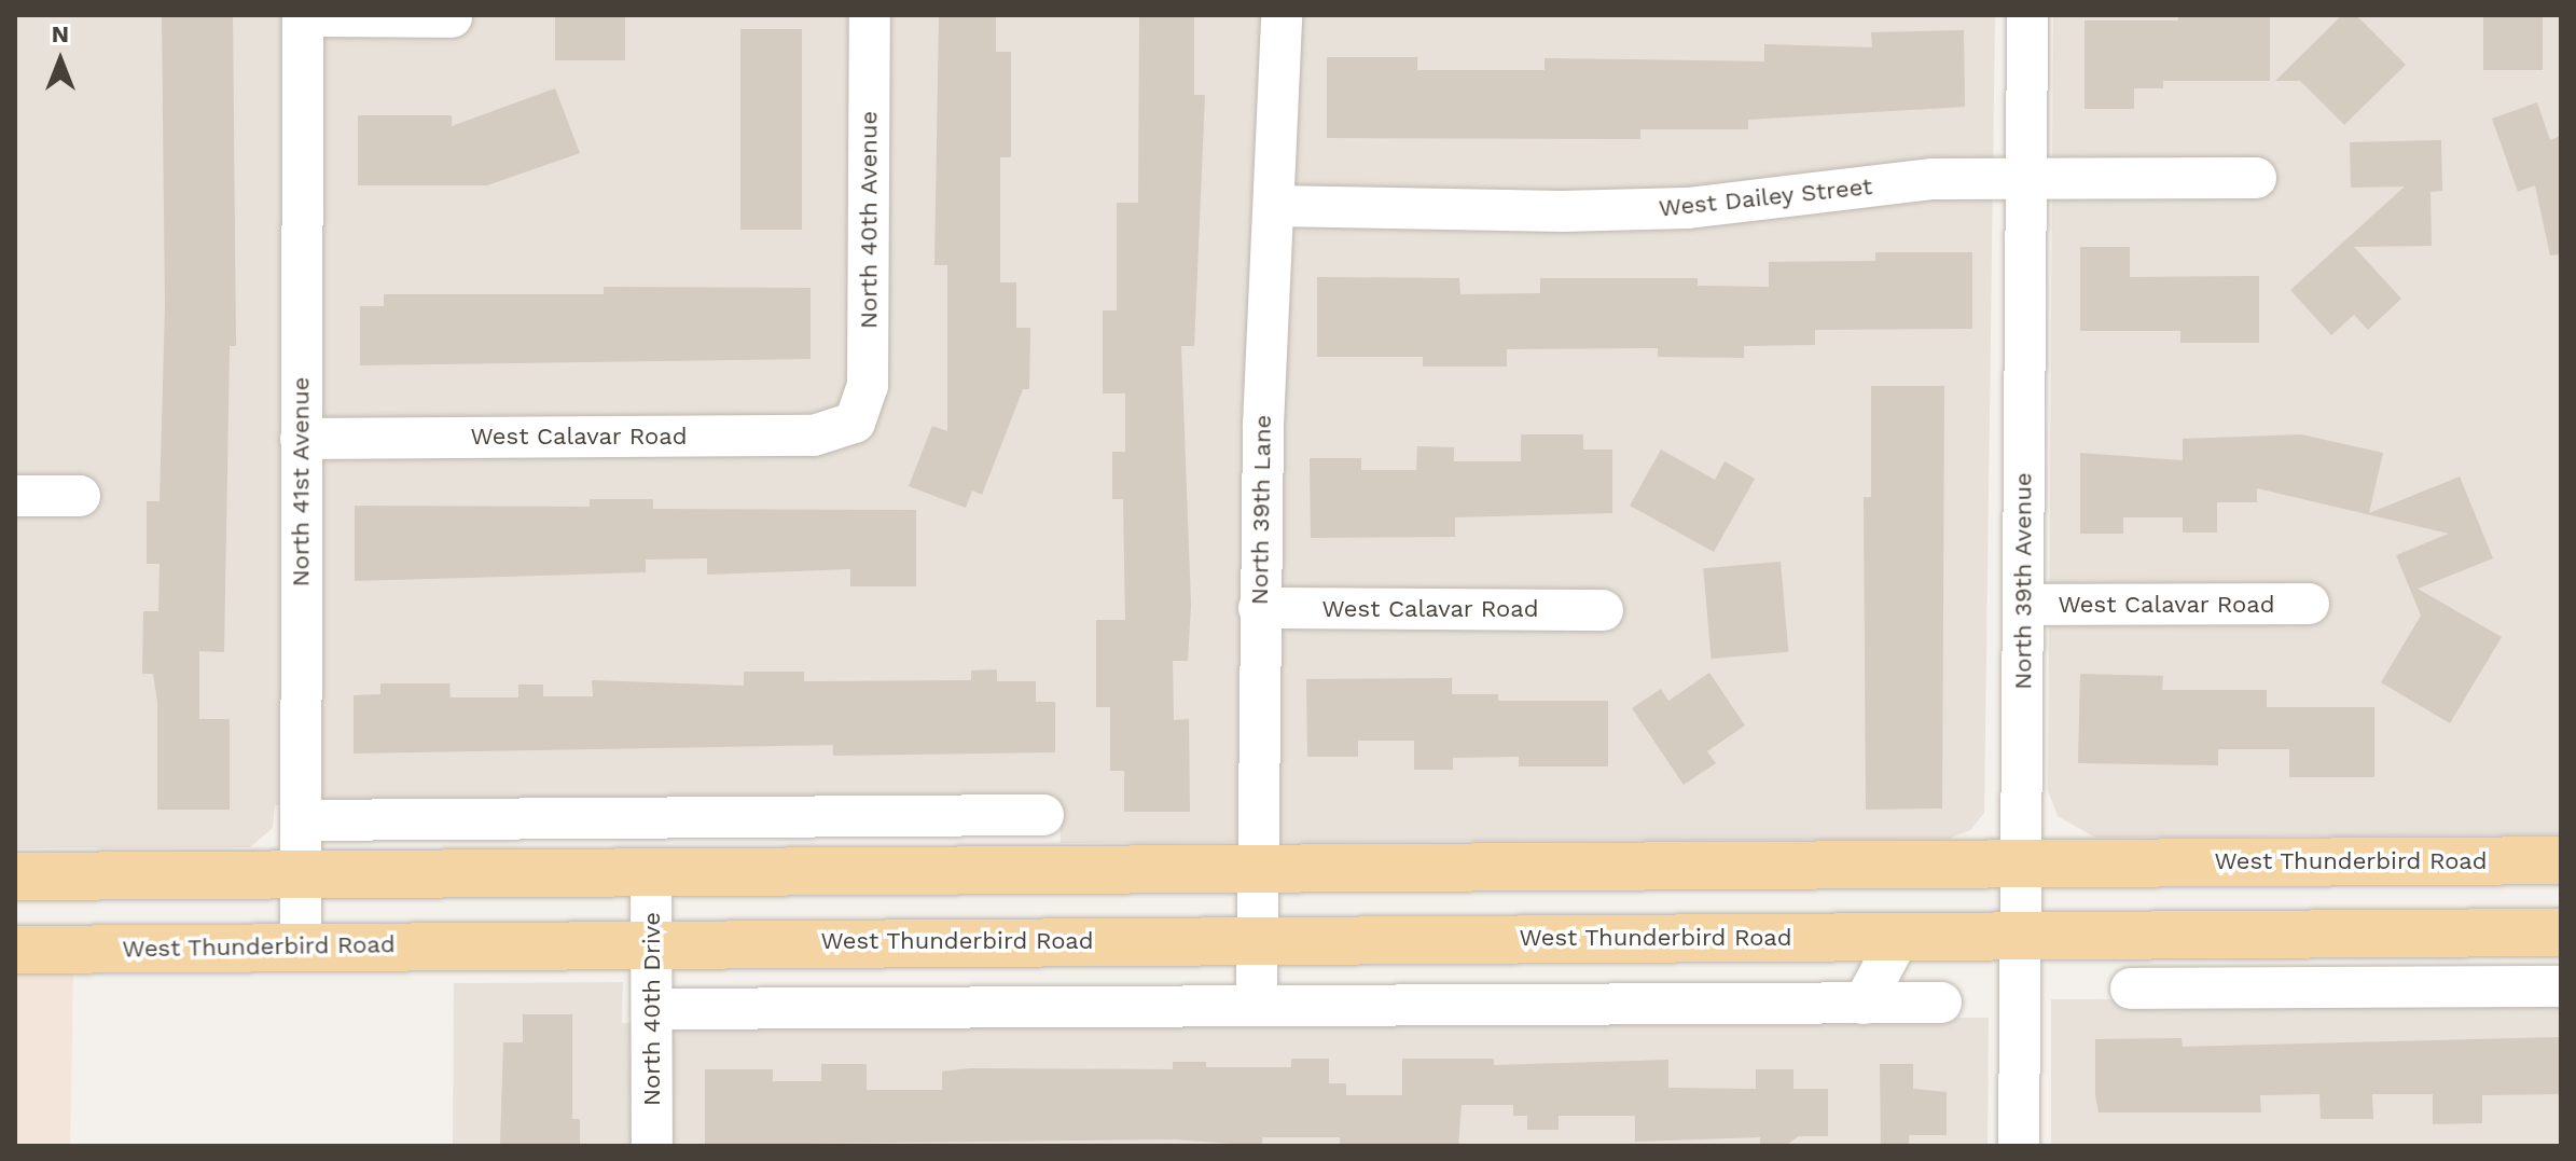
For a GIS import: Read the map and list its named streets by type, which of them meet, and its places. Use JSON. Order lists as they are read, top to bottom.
{
  "streets": {
    "main road": ["West Thunderbird Road"],
    "street": [
      "West Dailey Street",
      "North 40th Avenue",
      "West Calavar Road",
      "North 41st Avenue",
      "North 39th Lane",
      "North 39th Avenue",
      "North 40th Drive"
    ]
  },
  "crossings": [
    ["West Dailey Street", "North 39th Lane"],
    ["West Dailey Street", "North 39th Avenue"],
    ["North 40th Avenue", "West Calavar Road"],
    ["West Calavar Road", "North 41st Avenue"],
    ["West Calavar Road", "North 39th Lane"],
    ["West Calavar Road", "North 39th Avenue"],
    ["North 41st Avenue", "West Thunderbird Road"],
    ["North 39th Lane", "West Thunderbird Road"],
    ["North 39th Avenue", "West Thunderbird Road"],
    ["West Thunderbird Road", "North 40th Drive"]
  ],
  "north": "top"
}
